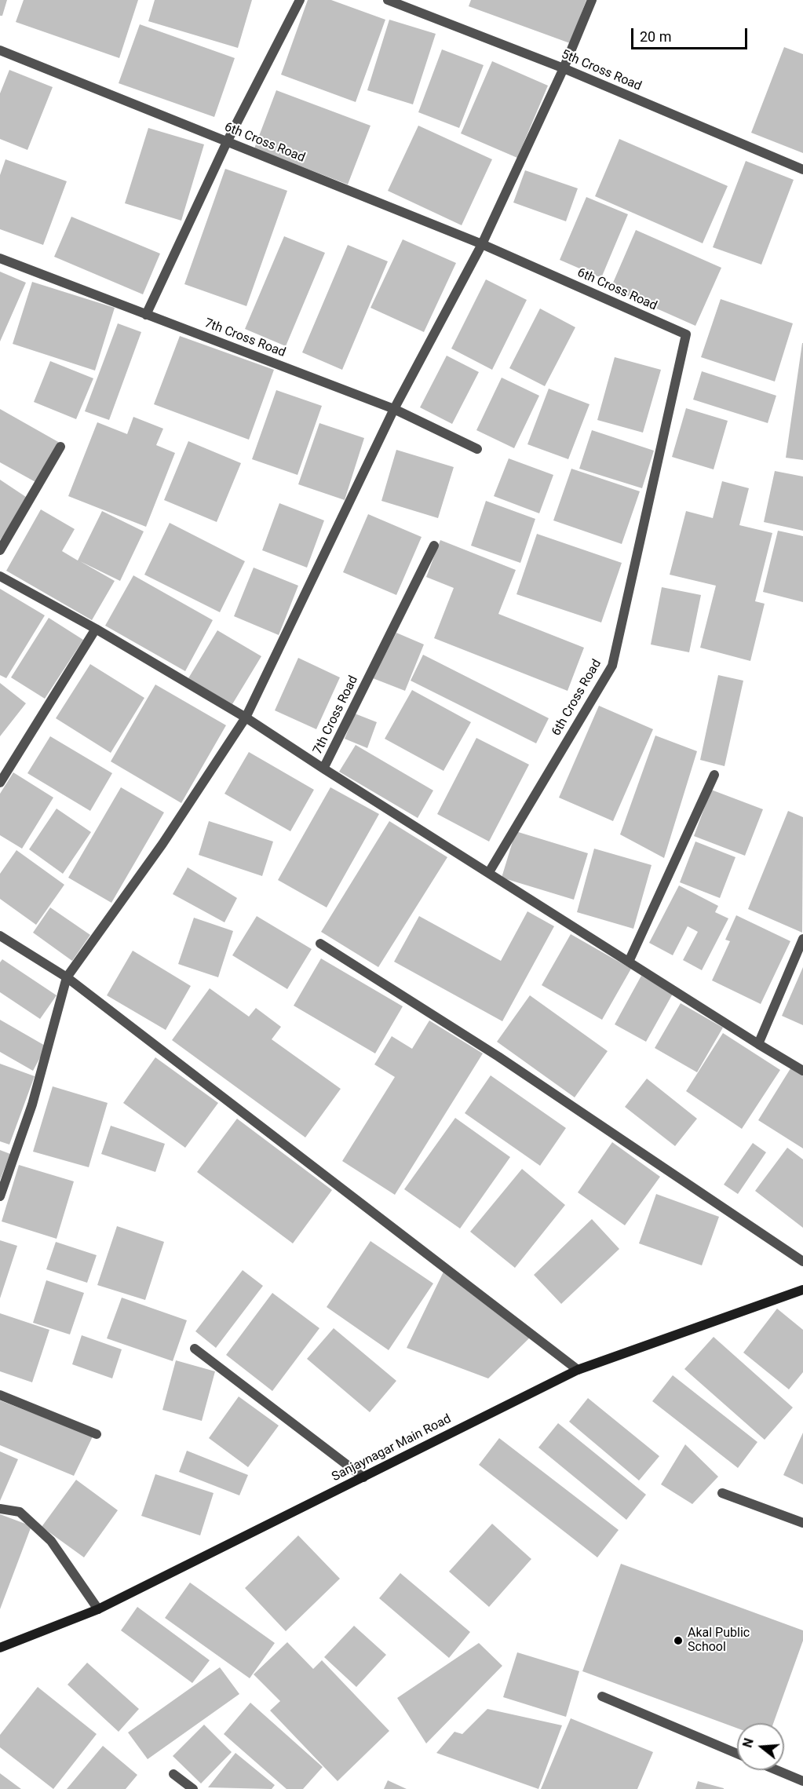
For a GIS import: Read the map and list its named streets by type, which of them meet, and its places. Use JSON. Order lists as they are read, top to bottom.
{
  "streets": {
    "street": [
      "5th Cross Road",
      "6th Cross Road",
      "7th Cross Road",
      "Sanjaynagar Main Road"
    ]
  },
  "places": ["Akal Public School"],
  "scale_bar": "20 m",
  "north": "left"
}
